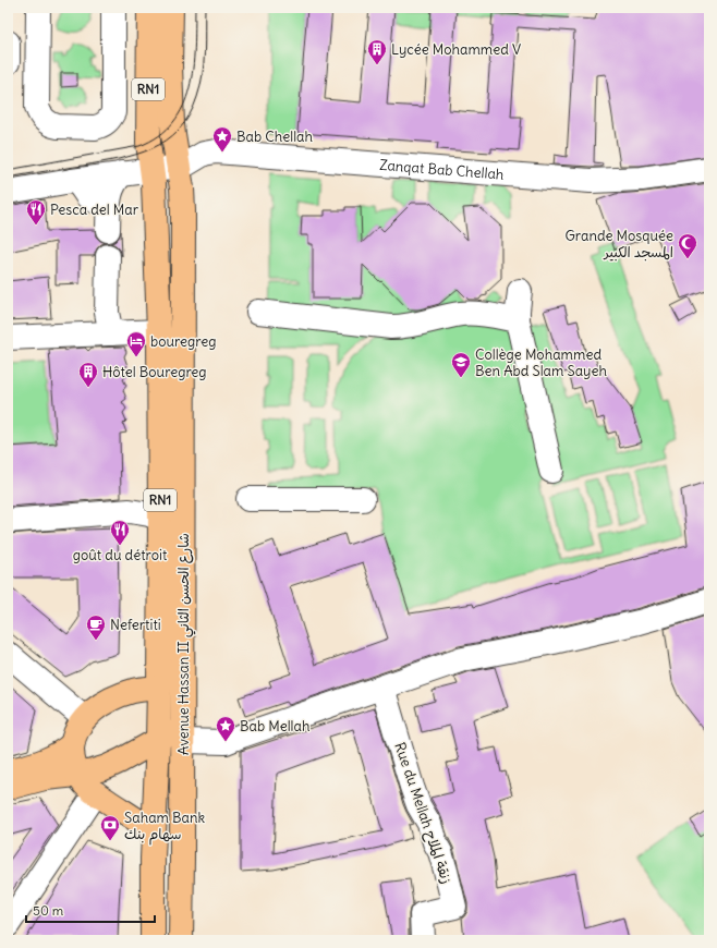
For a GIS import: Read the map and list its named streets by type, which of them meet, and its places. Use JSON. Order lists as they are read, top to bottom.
{
  "streets": {
    "main road": ["RN1", "Avenue Hassan II شارع الحسن الثاني"],
    "street": ["Zanqat Bab Chellah", "Rue du Mellah زنقة الملاح"]
  },
  "crossings": [
    ["Zanqat Bab Chellah", "Avenue Hassan II شارع الحسن الثاني"]
  ],
  "places": {
    "building": ["Lycée Mohammed V", "Hôtel Bouregreg"],
    "place": ["Bab Chellah", "Bab Mellah"],
    "restaurant": ["Pesca del Mar", "goût du détroit"],
    "mosque": ["Grande Mosquée المسجد الكبير"],
    "hotel": ["bouregreg"],
    "school or university": ["Collège Mohammed Ben Abd Slam Sayeh"],
    "cafe": ["Nefertiti"],
    "bank": ["Saham Bank سهام بنك"]
  },
  "scale_bar": "50 m"
}
